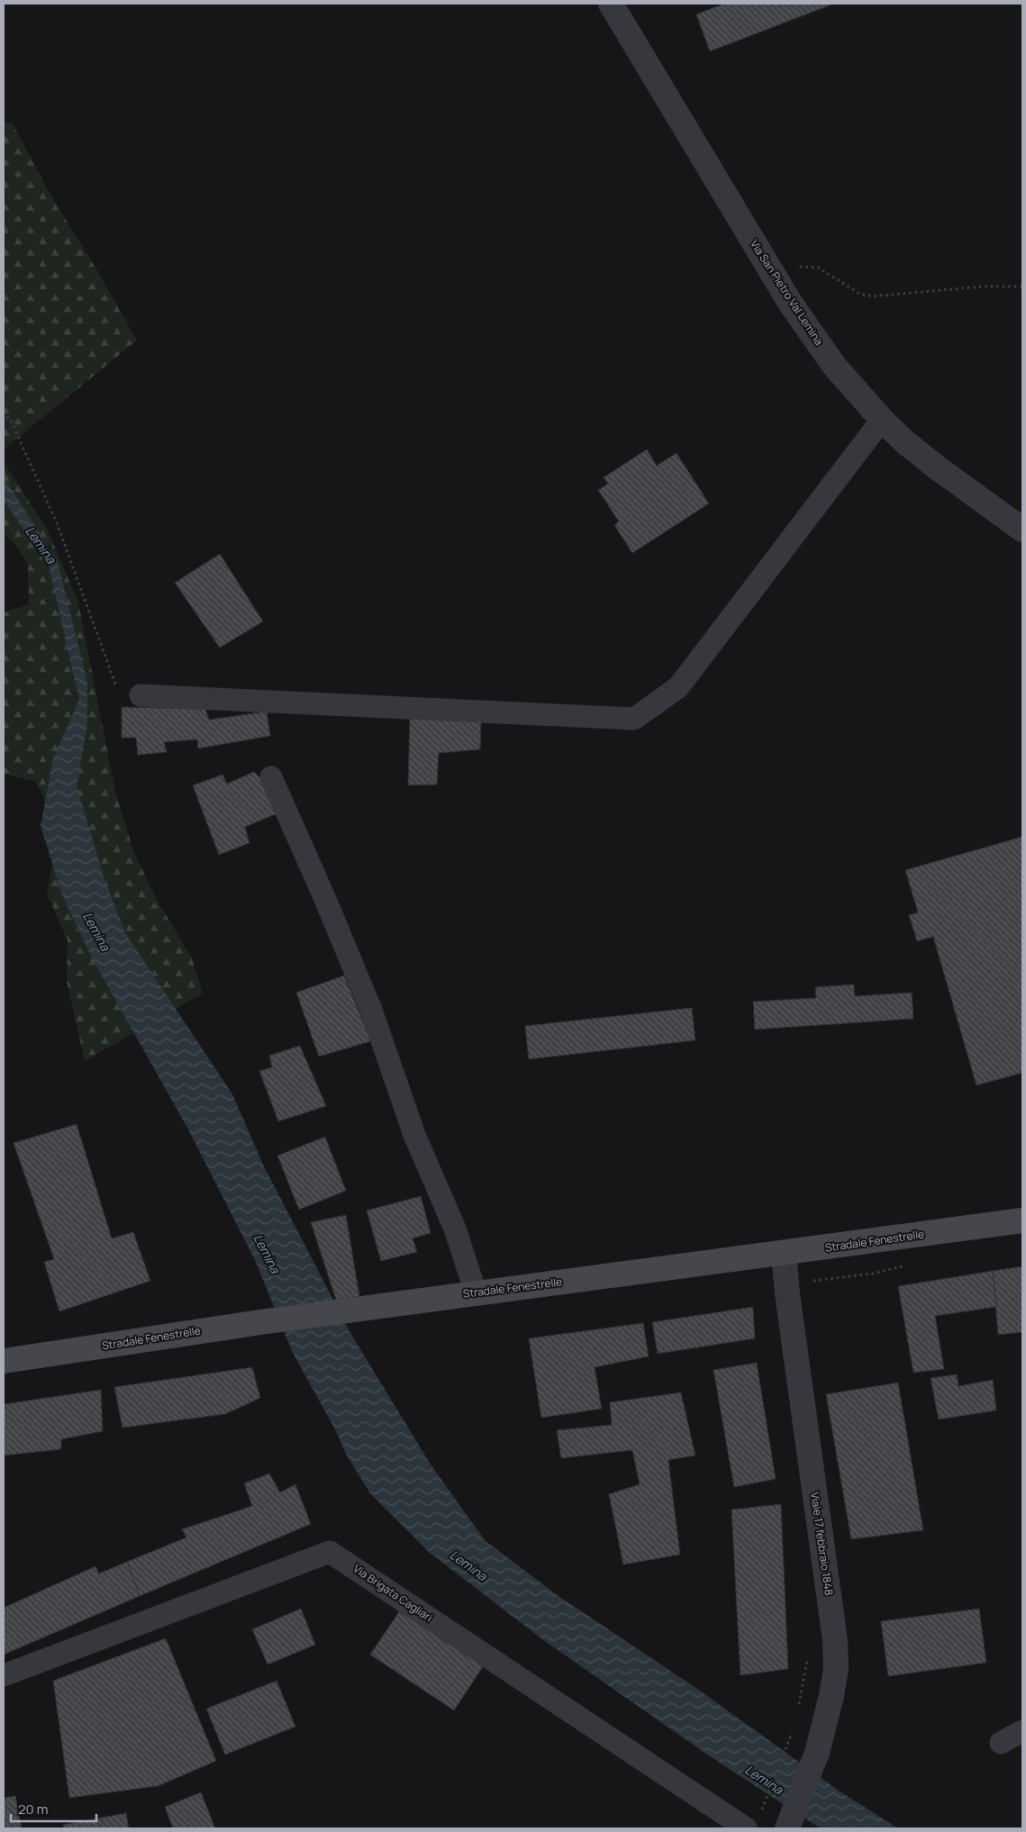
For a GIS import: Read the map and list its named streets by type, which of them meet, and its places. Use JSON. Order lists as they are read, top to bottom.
{
  "streets": {
    "main road": ["Stradale Fenestrelle"],
    "street": ["Via San Pietro Val Lemina", "Viale 17 febbraio 1848", "Via Brigata Cagliari"]
  },
  "crossings": [
    ["Stradale Fenestrelle", "Viale 17 febbraio 1848"]
  ],
  "water": ["Lemina"],
  "scale_bar": "20 m"
}
